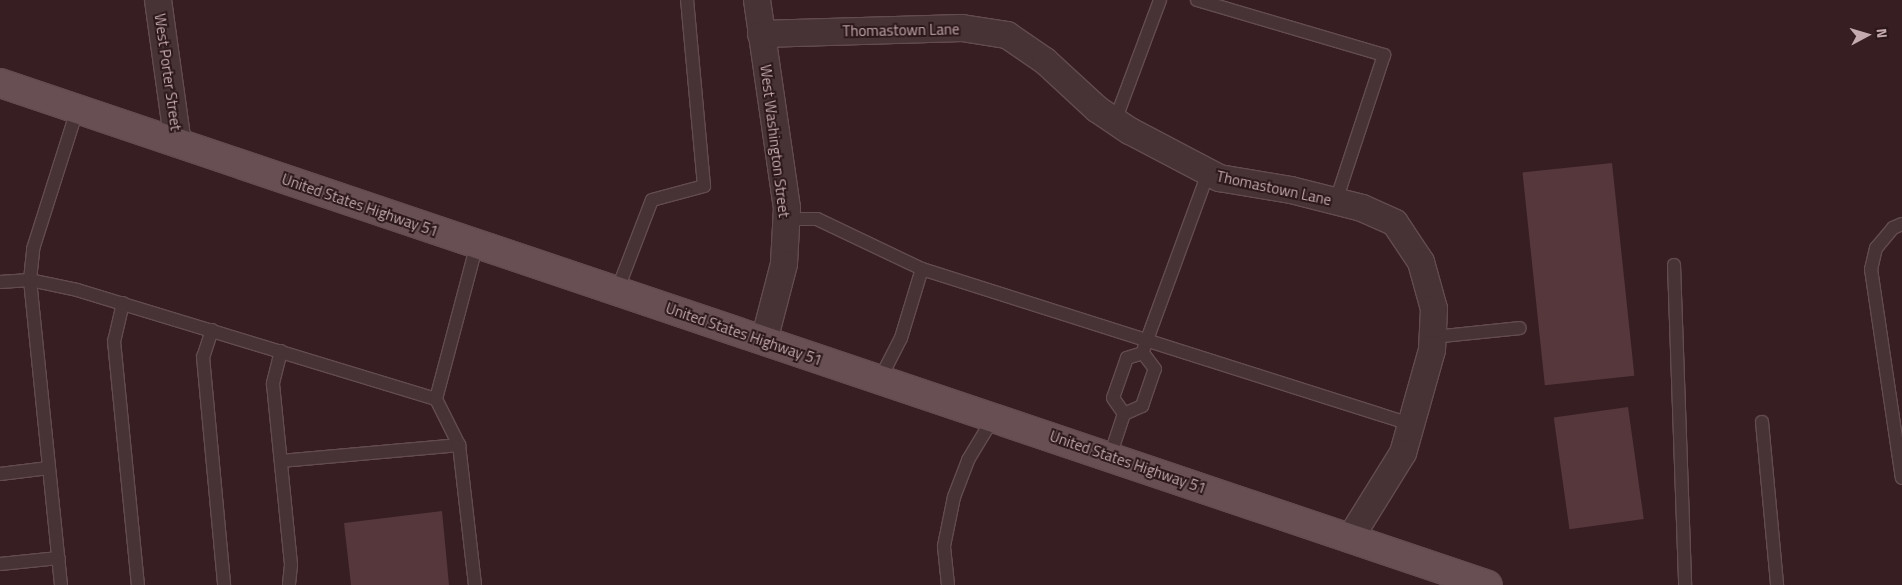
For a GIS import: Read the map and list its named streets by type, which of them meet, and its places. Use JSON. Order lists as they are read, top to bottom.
{
  "streets": {
    "main road": ["United States Highway 51"],
    "street": ["Thomastown Lane", "West Porter Street", "West Washington Street"]
  },
  "crossings": [
    ["Thomastown Lane", "West Washington Street"],
    ["Thomastown Lane", "United States Highway 51"],
    ["West Porter Street", "United States Highway 51"],
    ["West Washington Street", "United States Highway 51"]
  ],
  "north": "right"
}
